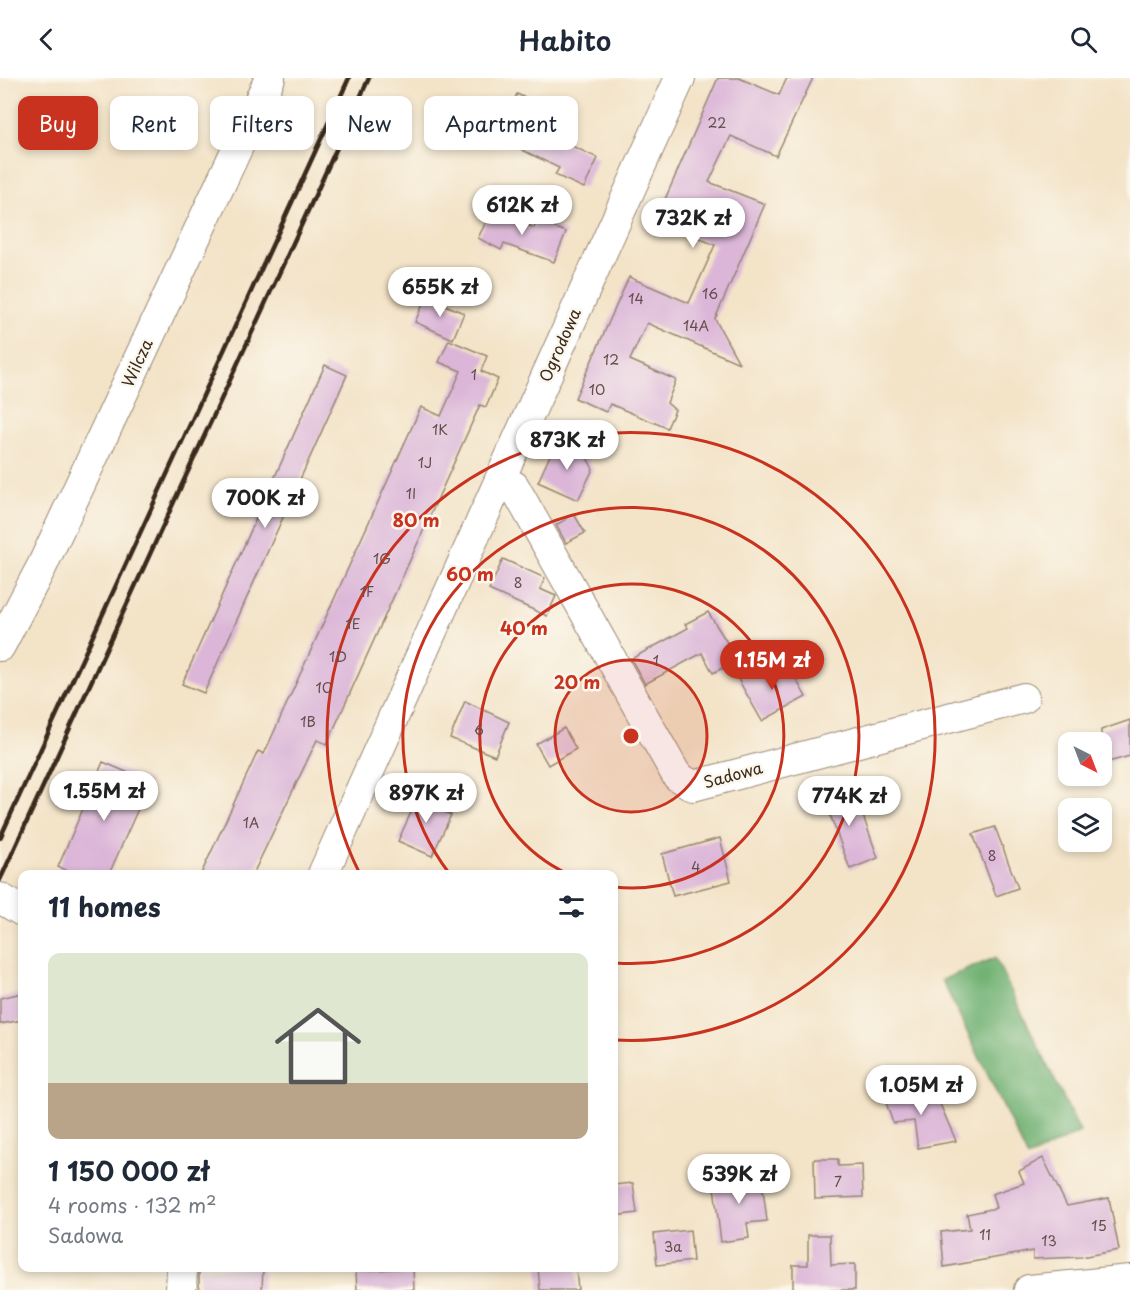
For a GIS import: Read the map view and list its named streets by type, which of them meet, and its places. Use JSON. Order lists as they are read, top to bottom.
{
  "streets": {
    "street": ["Ogrodowa", "Wilcza", "Sadowa"]
  },
  "crossings": [
    ["Ogrodowa", "Sadowa"]
  ],
  "house_numbers": [
    "22",
    "16",
    "14",
    "14A",
    "12",
    "1",
    "10",
    "1K",
    "1J",
    "1I",
    "1G",
    "8",
    "1F",
    "1E",
    "1D",
    "1",
    "1C",
    "1B",
    "6",
    "1A",
    "8",
    "4",
    "7",
    "15",
    "11",
    "13",
    "3a"
  ],
  "north": "bottom right",
  "page": {
    "header": "Habito",
    "chip": [
      "Buy",
      "Rent",
      "Filters",
      "New",
      "Apartment"
    ],
    "price": [
      "612K zł",
      "732K zł",
      "655K zł",
      "873K zł",
      "700K zł",
      "1.15M zł",
      "1.55M zł",
      "897K zł",
      "774K zł",
      "1.05M zł",
      "539K zł"
    ],
    "heading": "11 homes",
    "list": [
      {
        "name": "1 150 000 zł",
        "note": "4 rooms · 132 m² · Sadowa"
      }
    ]
  },
  "rings": [
    "80 m",
    "60 m",
    "40 m",
    "20 m"
  ]
}
